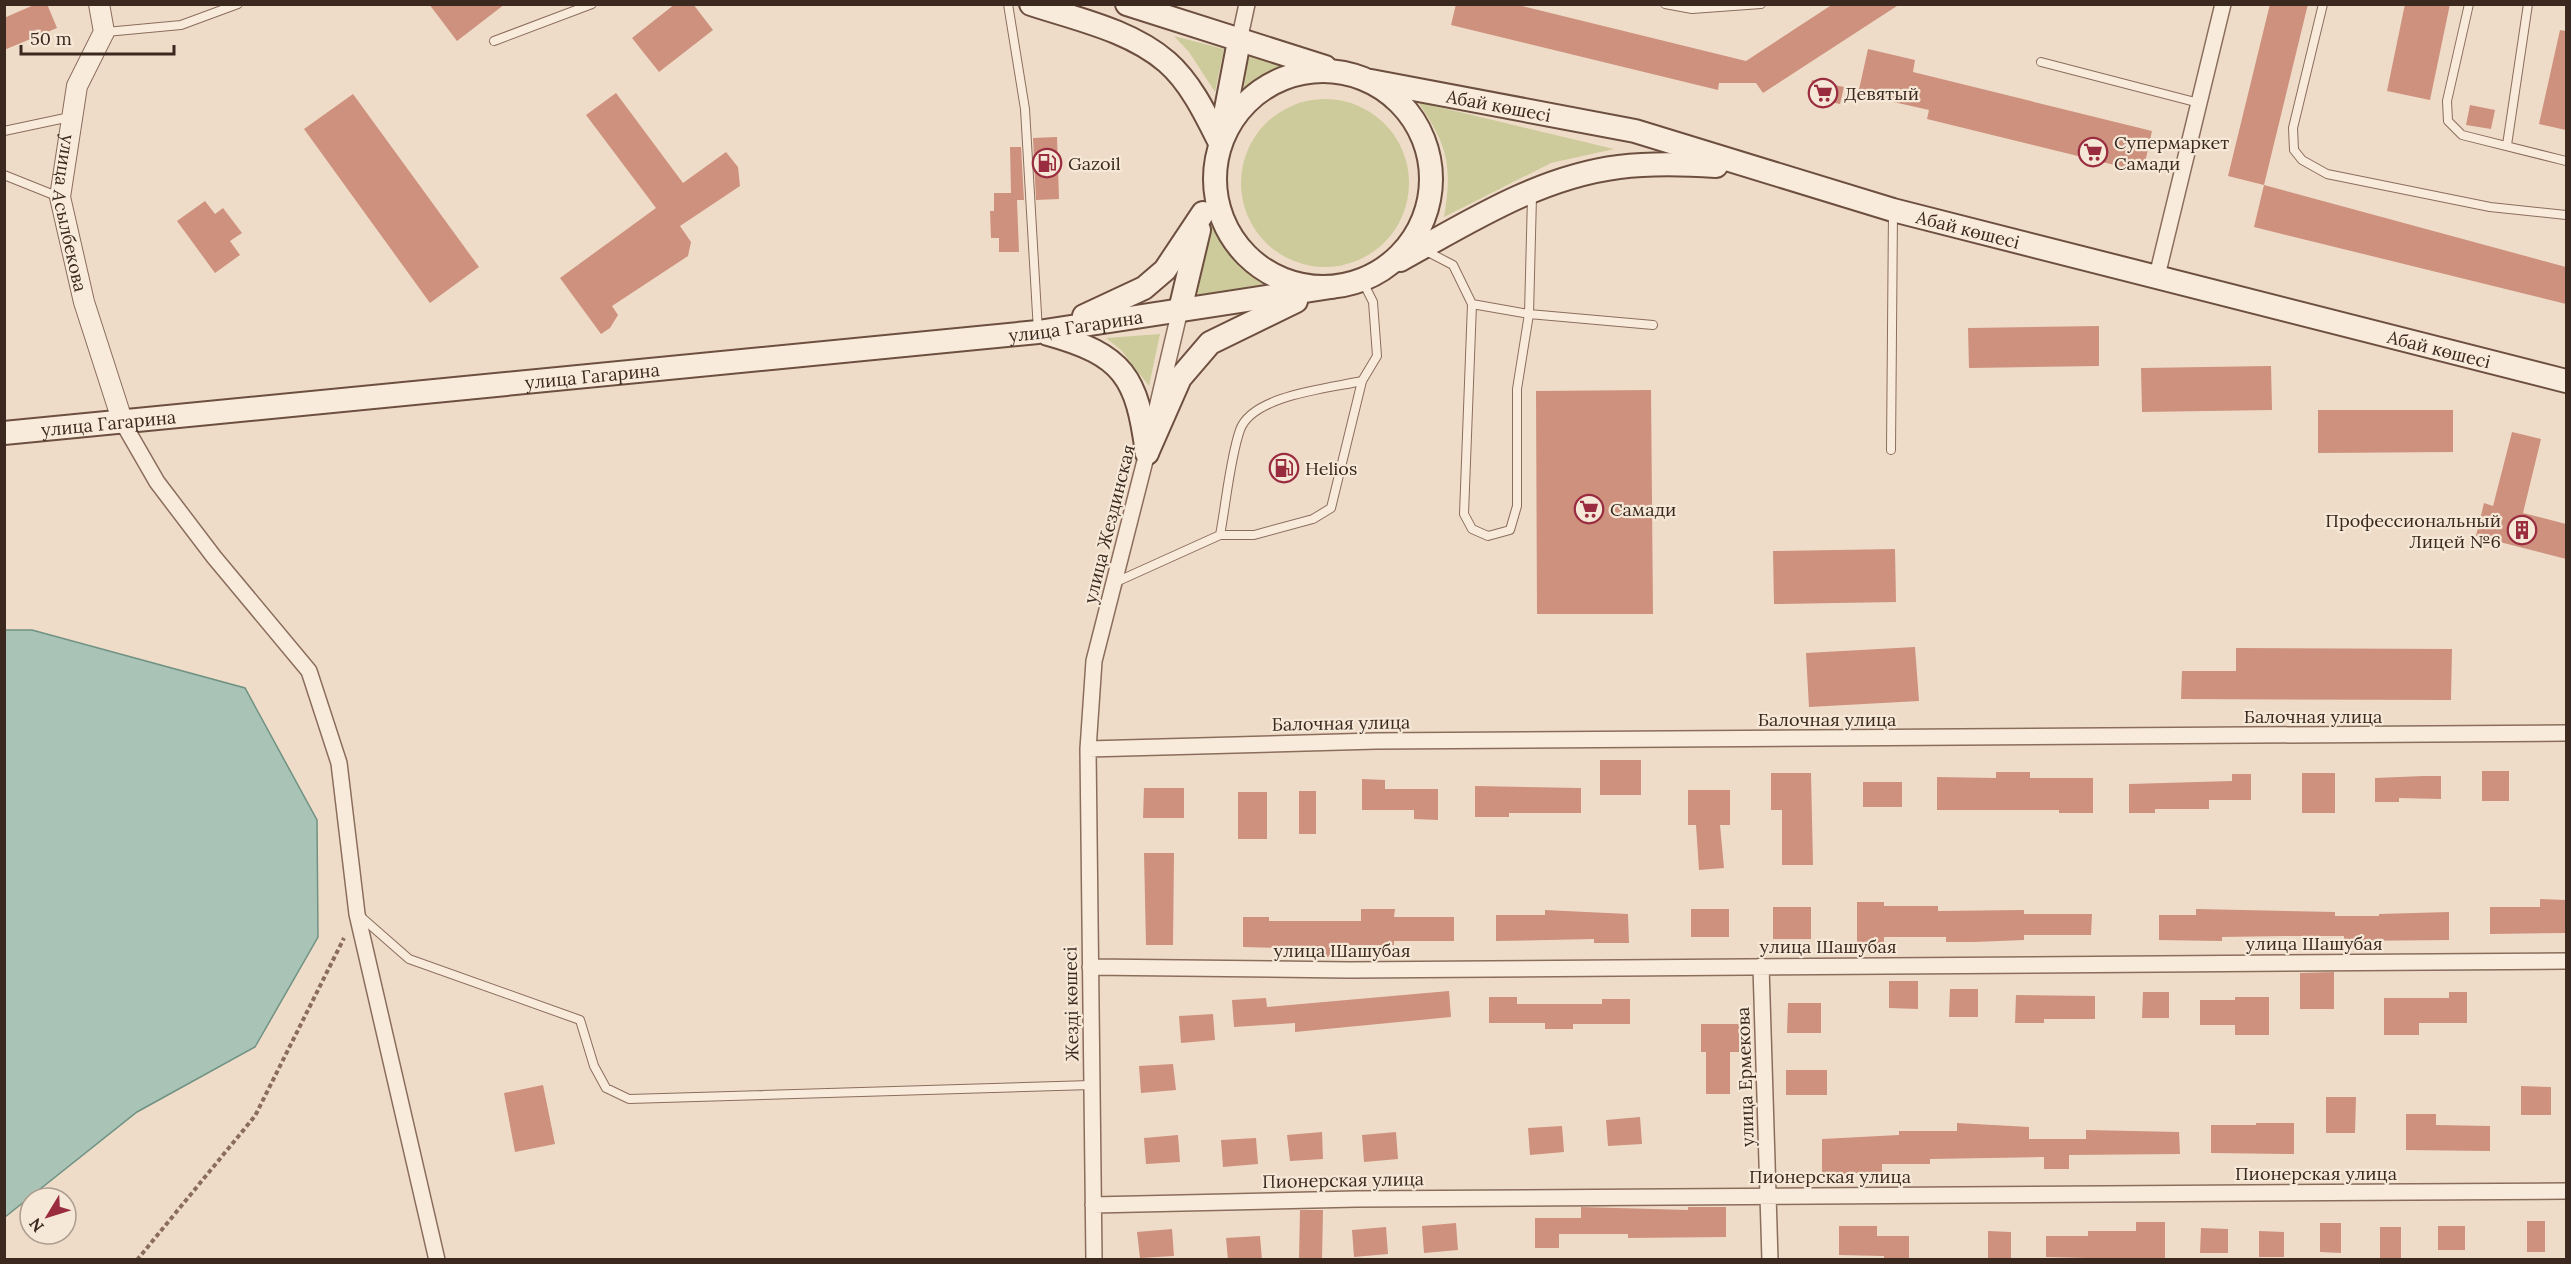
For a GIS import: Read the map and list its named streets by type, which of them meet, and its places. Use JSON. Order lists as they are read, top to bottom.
{
  "streets": {
    "main road": ["Абай көшесі", "улица Гагарина"],
    "street": [
      "улица Асылбекова",
      "улица Жездинская",
      "Балочная улица",
      "улица Шашубая",
      "Жезді көшесі",
      "улица Ермекова",
      "Пионерская улица"
    ]
  },
  "crossings": [
    ["улица Асылбекова", "улица Гагарина"],
    ["улица Гагарина", "улица Жездинская"],
    ["улица Жездинская", "Балочная улица"],
    ["улица Жездинская", "Жезді көшесі"],
    ["Балочная улица", "Жезді көшесі"],
    ["улица Шашубая", "Жезді көшесі"],
    ["улица Шашубая", "улица Ермекова"],
    ["Жезді көшесі", "Пионерская улица"],
    ["улица Ермекова", "Пионерская улица"]
  ],
  "places": {
    "supermarket": ["Девятый", "Супермаркет Самади", "Самади"],
    "fuel station": ["Gazoil", "Helios"],
    "building": ["Профессиональный Лицей №6"]
  },
  "scale_bar": "50 m",
  "north": "bottom left"
}
